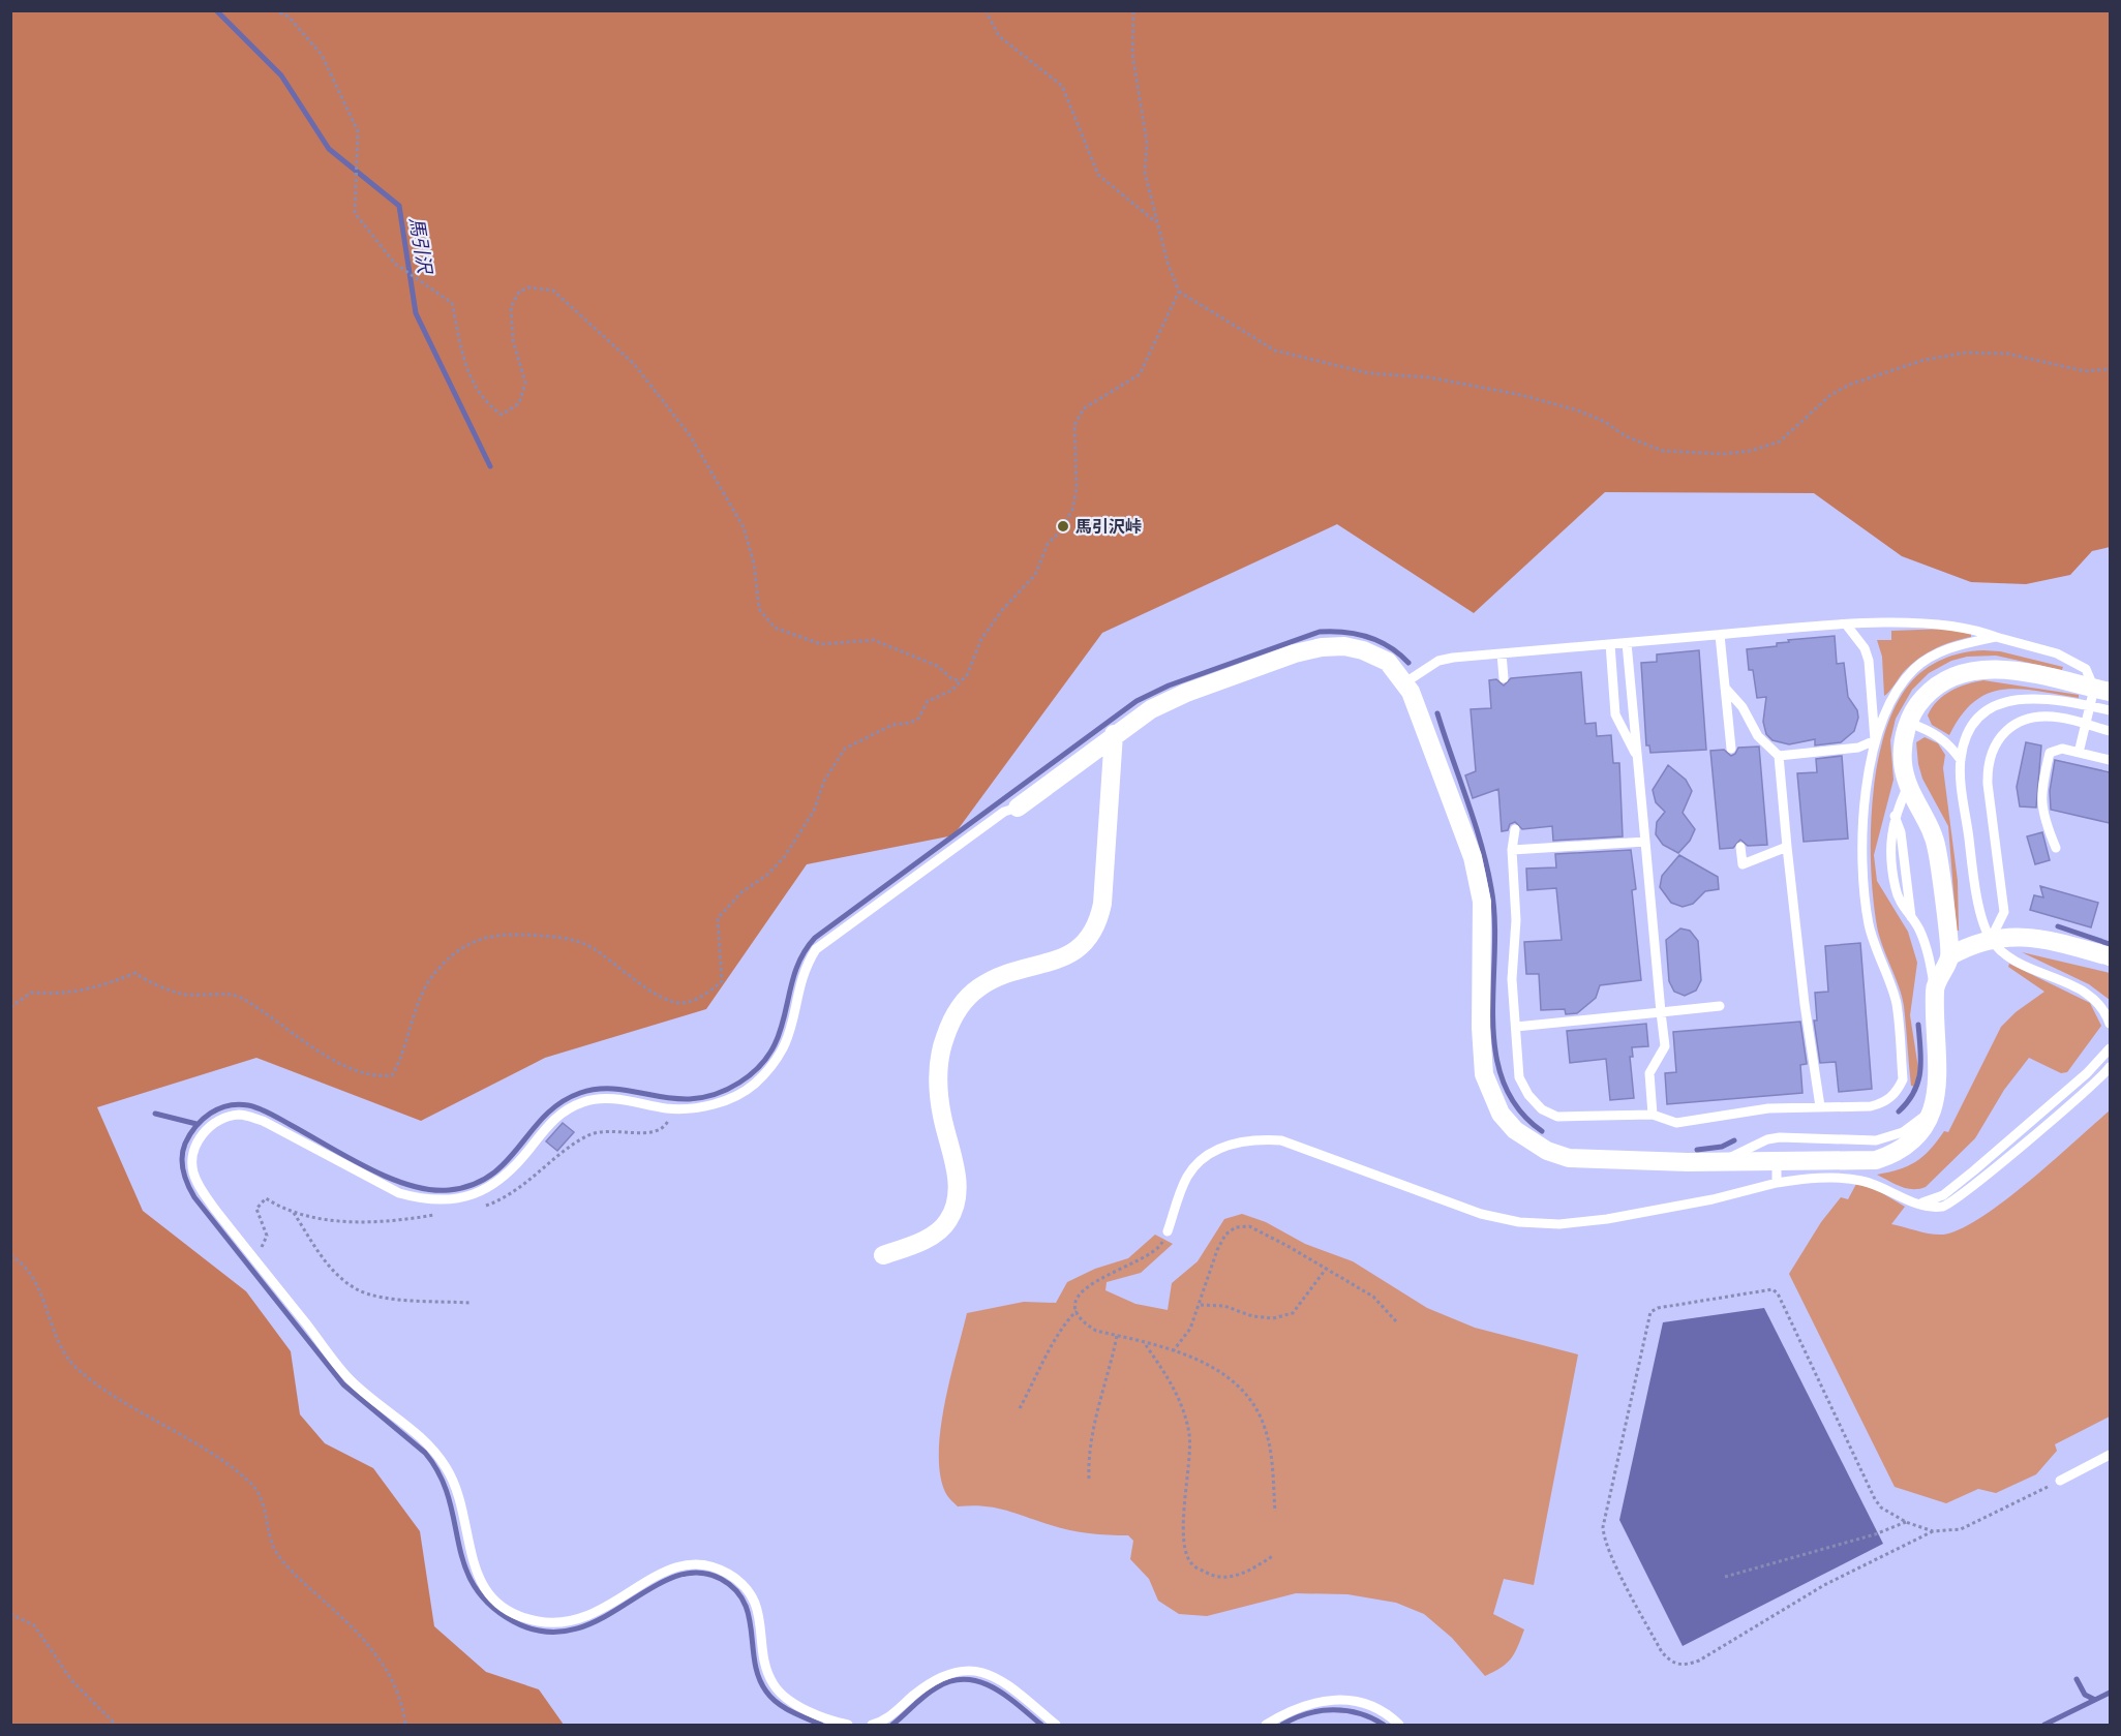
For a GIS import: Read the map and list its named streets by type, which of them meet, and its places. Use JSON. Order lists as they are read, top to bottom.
{
  "water": ["馬引沢"],
  "places": ["馬引沢峠"]
}
